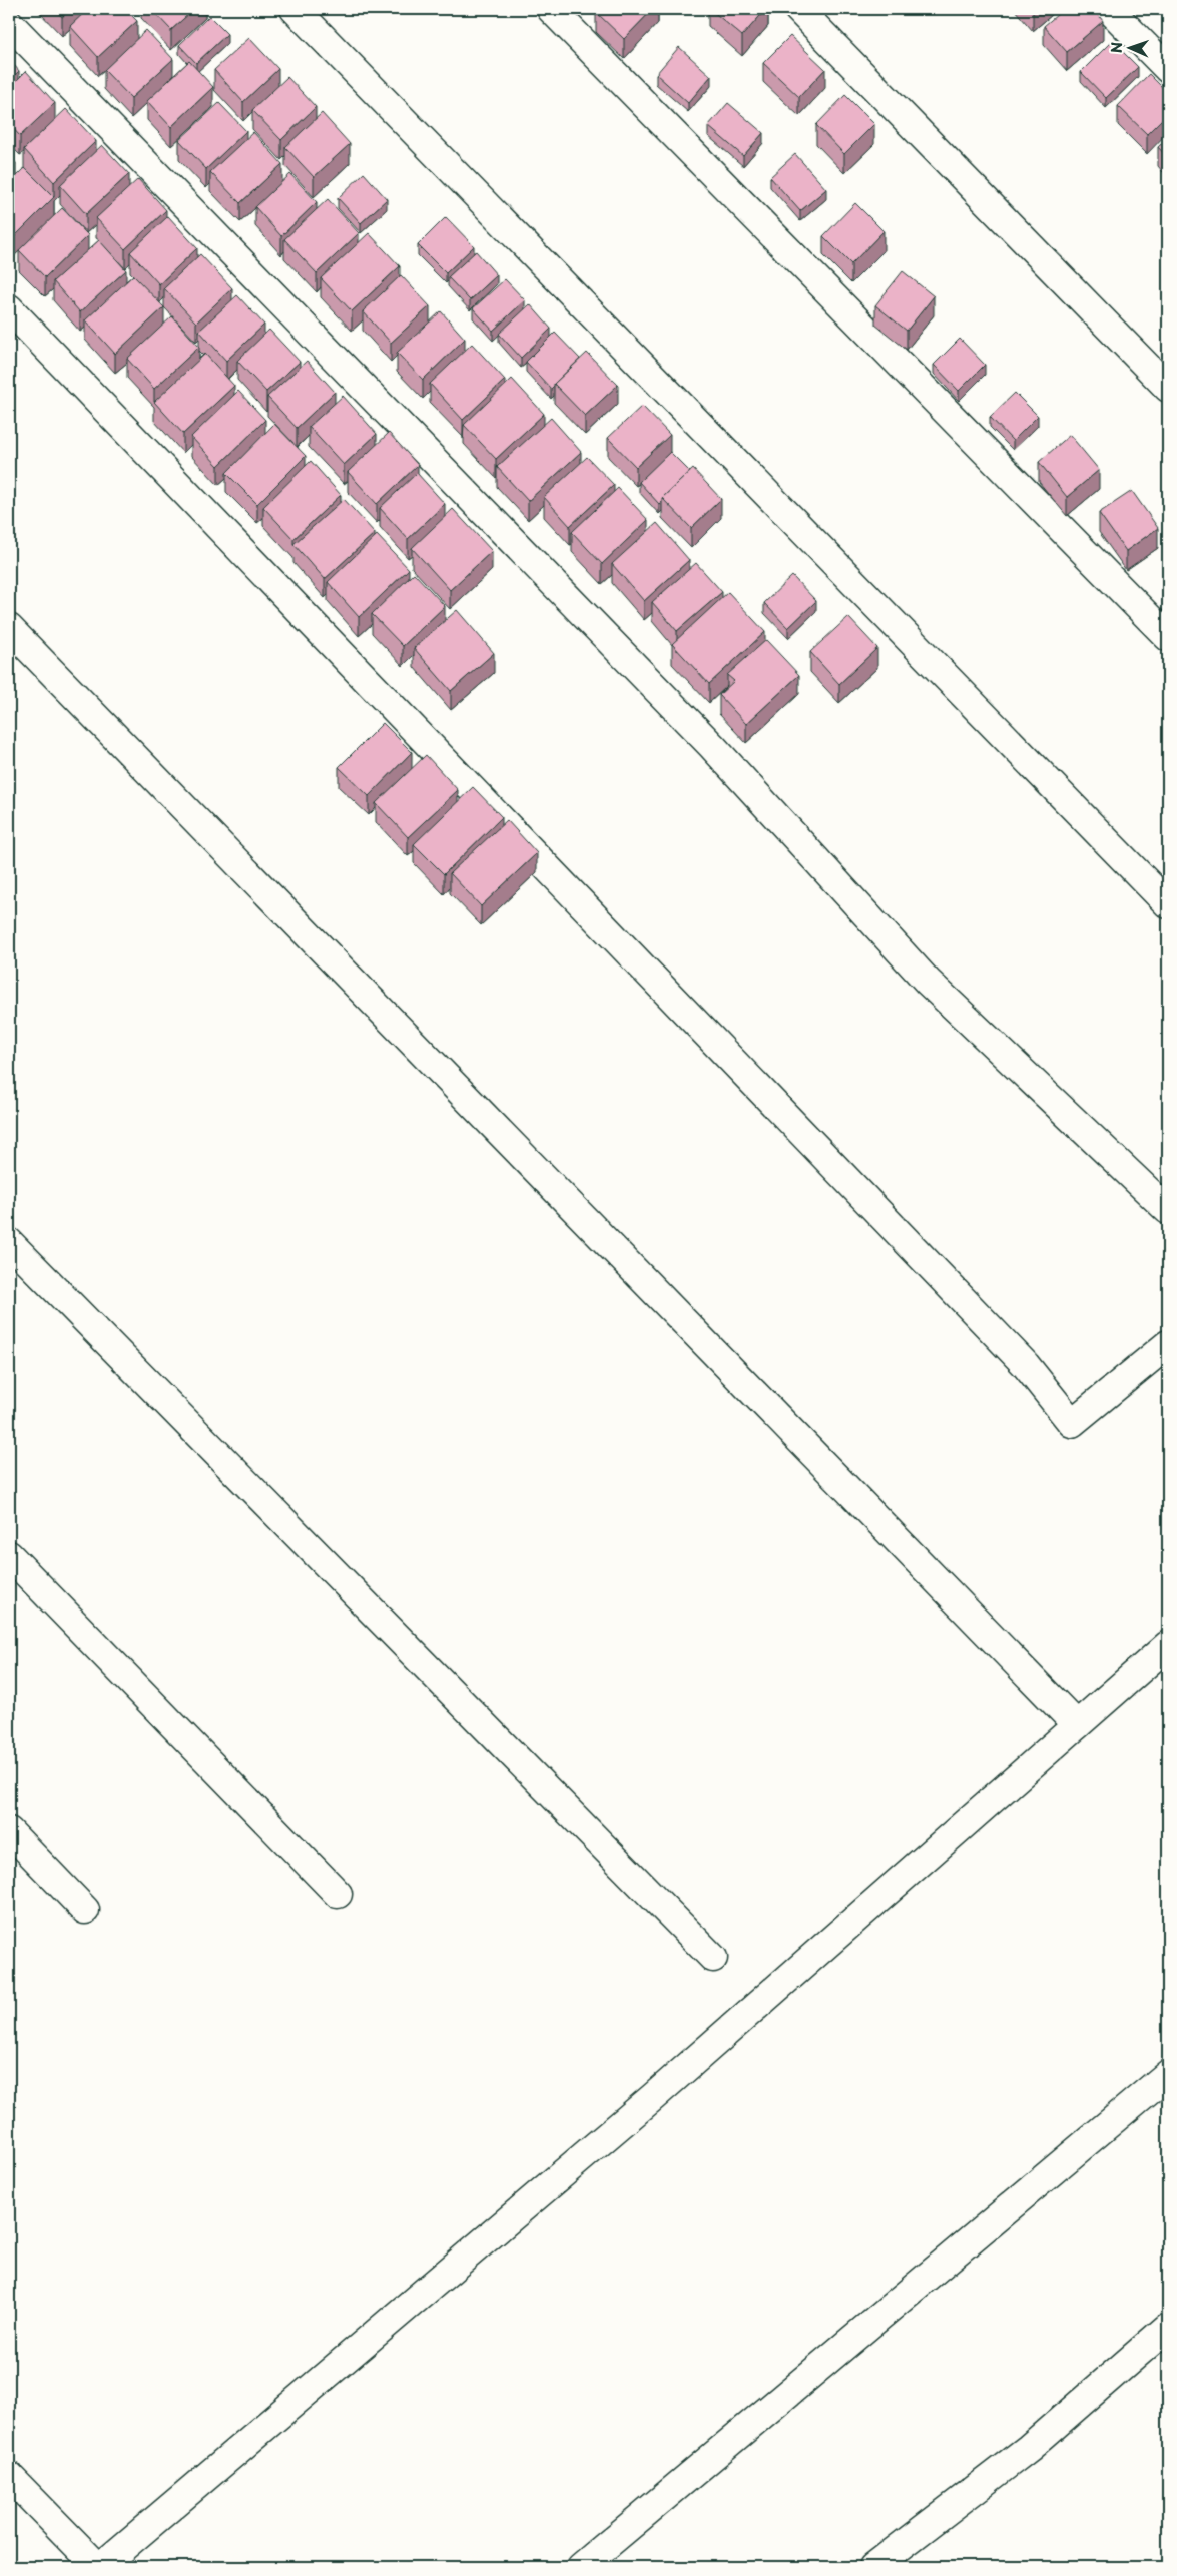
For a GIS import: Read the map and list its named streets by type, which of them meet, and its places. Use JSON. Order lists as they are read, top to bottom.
{
  "north": "left"
}
